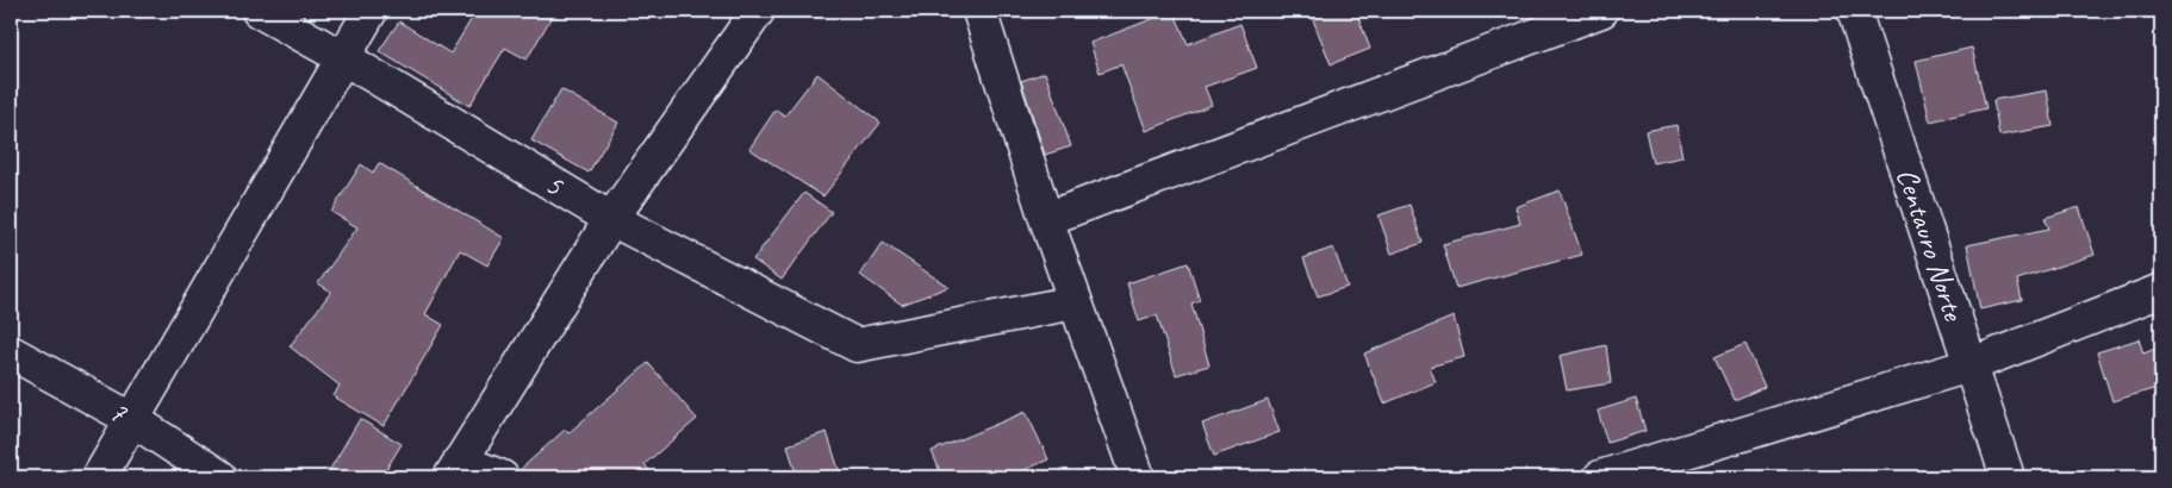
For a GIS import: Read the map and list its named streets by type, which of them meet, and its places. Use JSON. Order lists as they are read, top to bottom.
{
  "streets": {
    "street": ["5", "Centauro Norte", "7"]
  }
}
